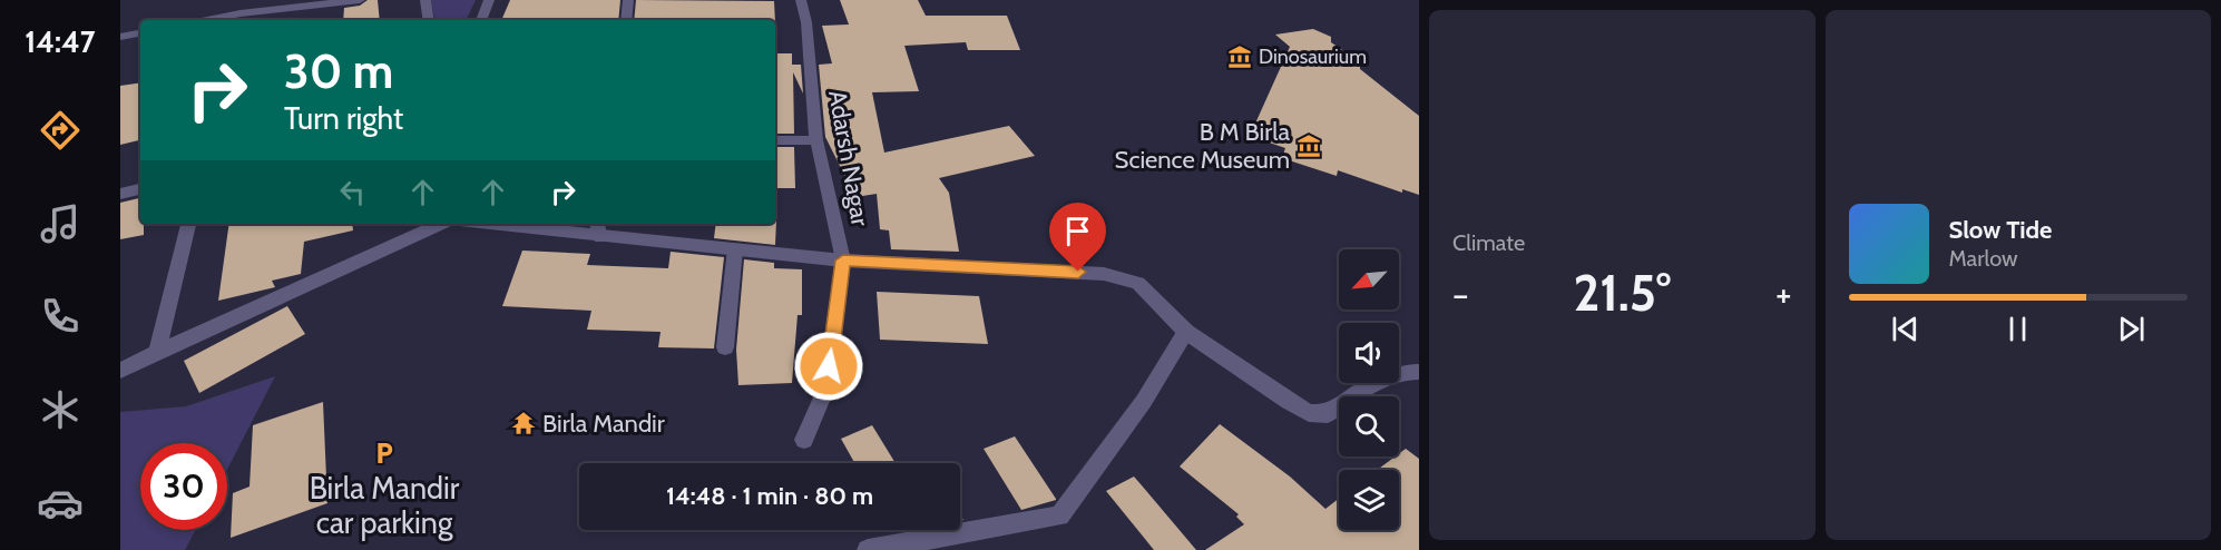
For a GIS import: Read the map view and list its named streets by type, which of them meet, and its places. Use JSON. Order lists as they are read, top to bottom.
{
  "streets": {
    "street": ["Adarsh Nagar"]
  },
  "places": {
    "museum": ["Dinosaurium", "B M Birla Science Museum"],
    "temple": ["Birla Mandir"],
    "parking": ["Birla Mandir car parking"]
  },
  "north": "bottom left",
  "page": {
    "tabs": "14:47",
    "tile": "Climate",
    "turn": ["30 m", "Turn right"],
    "song": ["Slow Tide", "Marlow"],
    "heat": ["−", "21.5°", "+"],
    "limit": "30",
    "trip": "14:48 · 1 min · 80 m"
  }
}
